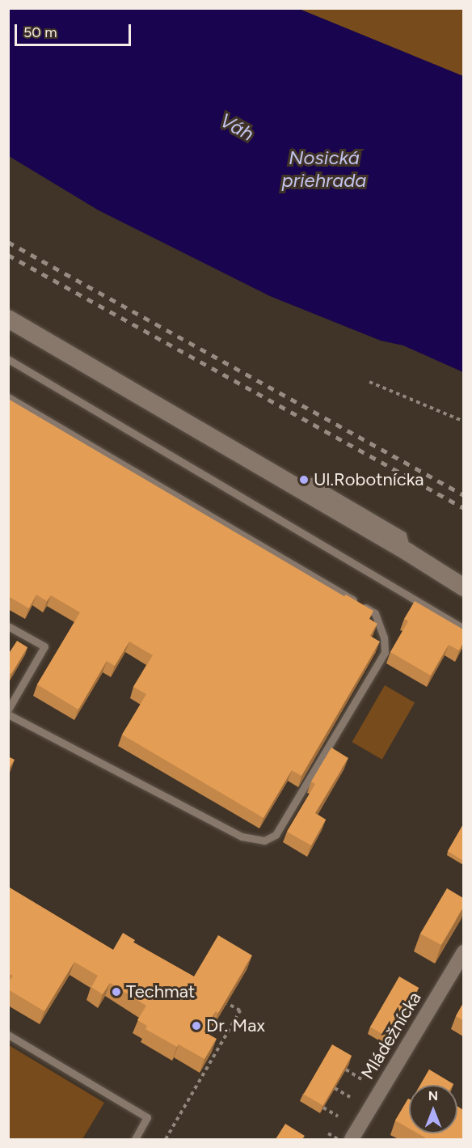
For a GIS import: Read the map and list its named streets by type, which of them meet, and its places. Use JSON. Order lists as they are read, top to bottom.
{
  "streets": {
    "street": ["Mládežnícka"]
  },
  "water": ["Váh", "Nosická priehrada"],
  "places": ["Ul.Robotnícka", "Techmat", "Dr. Max"],
  "scale_bar": "50 m",
  "north": "top"
}
